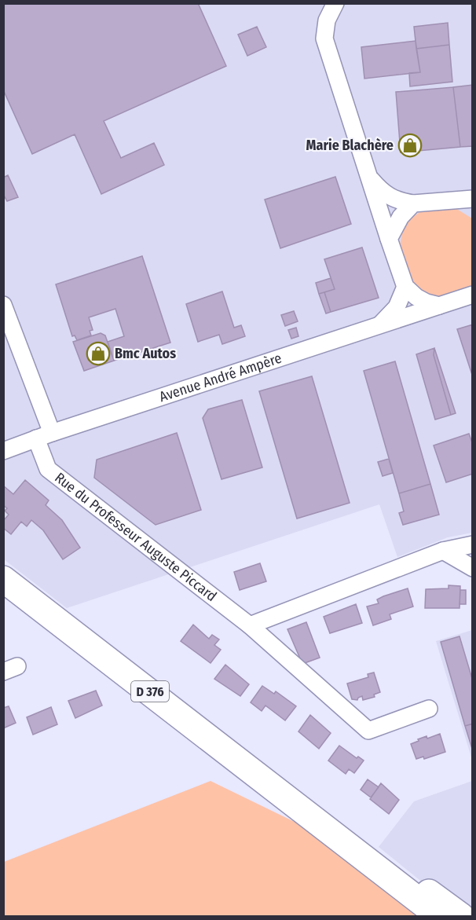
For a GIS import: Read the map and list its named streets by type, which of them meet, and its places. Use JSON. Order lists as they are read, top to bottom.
{
  "streets": {
    "main road": ["D 376"],
    "street": ["Avenue André Ampère", "Rue du Professeur Auguste Piccard"]
  },
  "crossings": [
    ["Avenue André Ampère", "Rue du Professeur Auguste Piccard"]
  ],
  "places": {
    "shop": ["Marie Blachère", "Bmc Autos"]
  }
}
